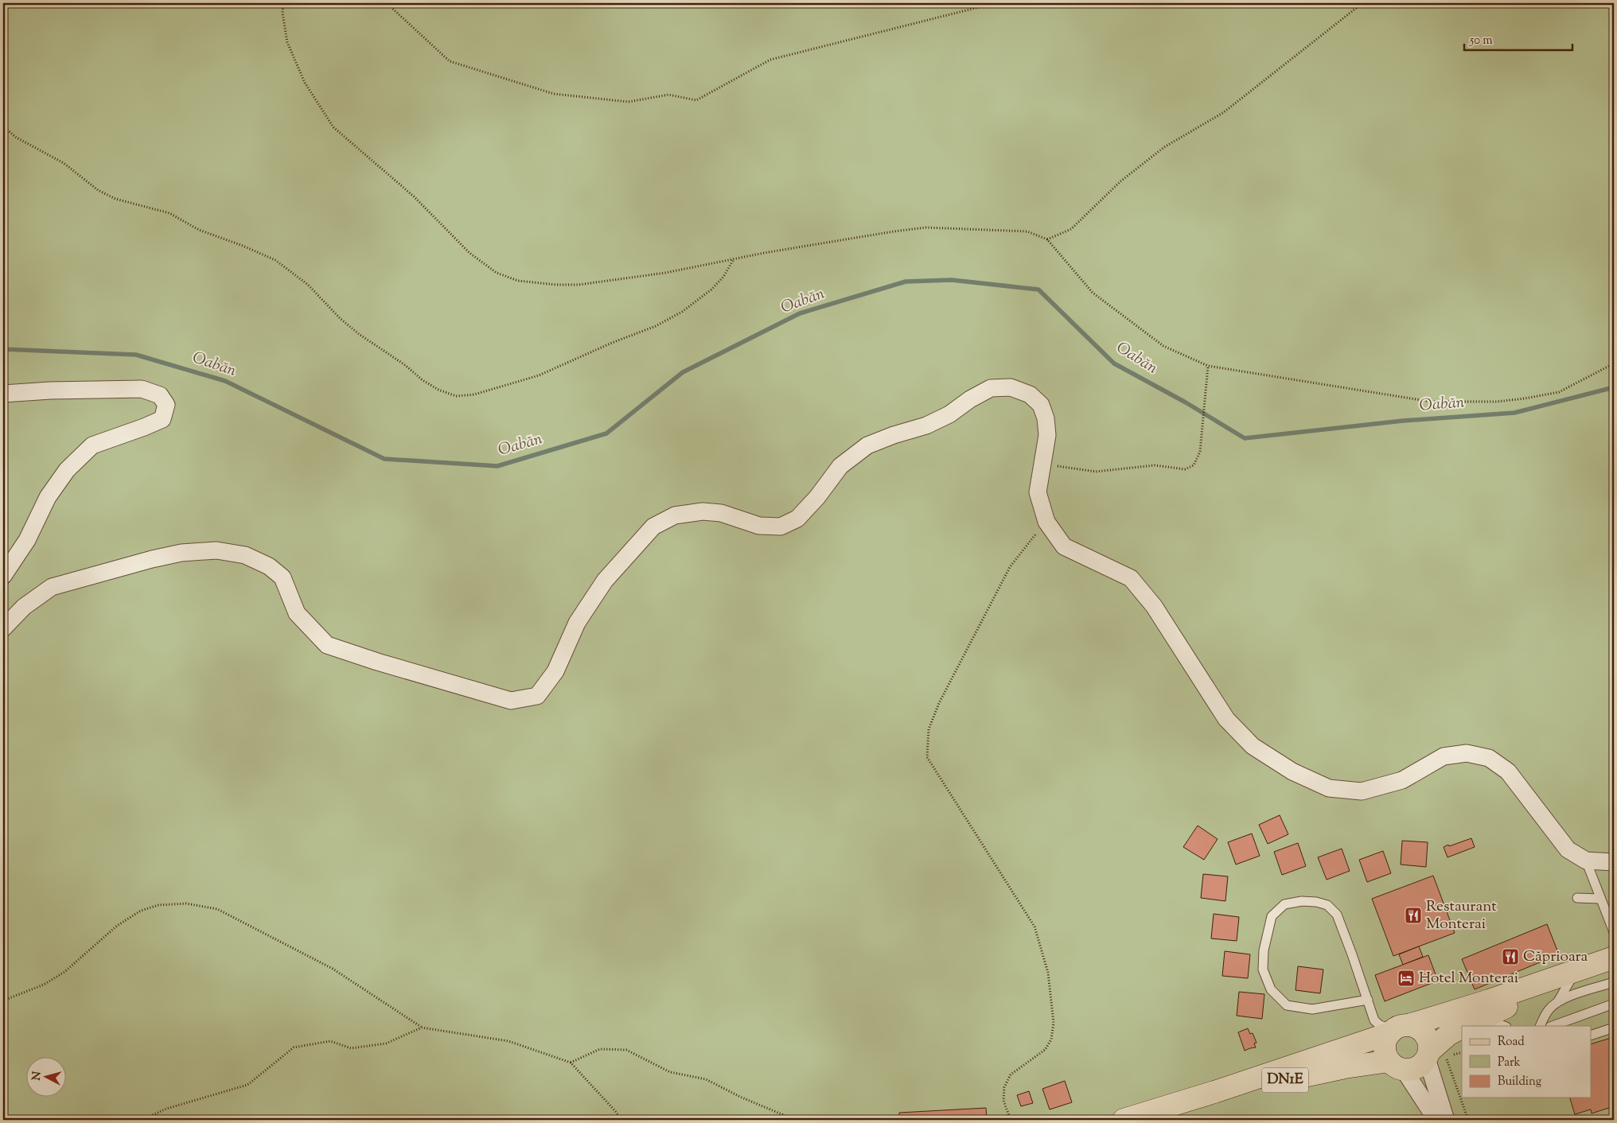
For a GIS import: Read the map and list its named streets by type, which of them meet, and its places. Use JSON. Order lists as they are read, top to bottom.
{
  "streets": {
    "main road": ["DN1E"]
  },
  "water": ["Oabăn"],
  "places": {
    "restaurant": ["Restaurant Monterai", "Căprioara"],
    "hotel": ["Hotel Monterai"]
  },
  "legend": ["Road", "Park", "Building"],
  "scale_bar": "50 m",
  "north": "left"
}
